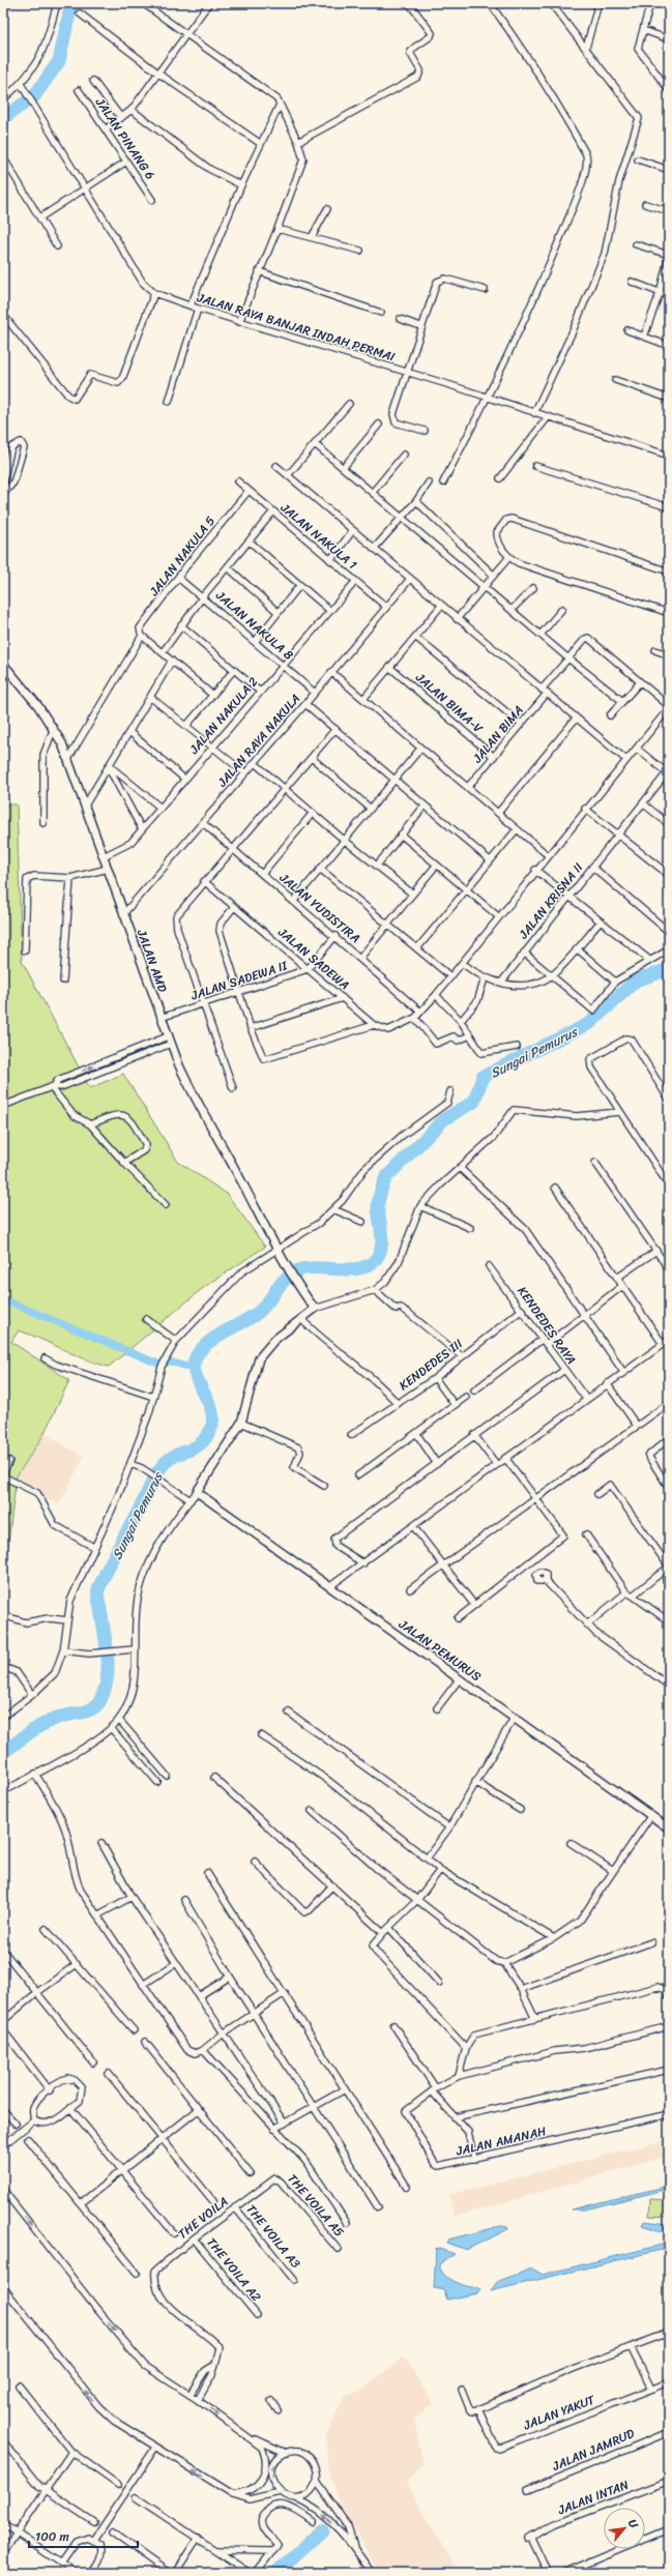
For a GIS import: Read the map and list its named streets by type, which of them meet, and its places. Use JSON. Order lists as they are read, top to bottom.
{
  "streets": {
    "street": [
      "JALAN PINANG 6",
      "JALAN RAYA BANJAR INDAH PERMAI",
      "JALAN NAKULA 1",
      "JALAN NAKULA 5",
      "JALAN NAKULA 8",
      "JALAN BIMA-V",
      "JALAN NAKULA 2",
      "JALAN BIMA",
      "JALAN RAYA NAKULA",
      "JALAN KRISNA II",
      "JALAN YUDISTIRA",
      "JALAN SADEWA",
      "JALAN AMD",
      "JALAN SADEWA II",
      "KENDEDES RAYA",
      "KENDEDES III",
      "JALAN PEMURUS",
      "JALAN AMANAH",
      "THE VOILA A5",
      "THE VOILA",
      "THE VOILA A3",
      "THE VOILA A2",
      "JALAN YAKUT",
      "JALAN JAMRUD",
      "JALAN INTAN"
    ]
  },
  "crossings": [
    ["JALAN NAKULA 1", "JALAN NAKULA 5"],
    ["JALAN NAKULA 1", "JALAN NAKULA 2"],
    ["JALAN NAKULA 1", "JALAN RAYA NAKULA"],
    ["JALAN NAKULA 5", "JALAN NAKULA 8"],
    ["JALAN NAKULA 8", "JALAN NAKULA 2"],
    ["JALAN NAKULA 8", "JALAN RAYA NAKULA"],
    ["JALAN BIMA-V", "JALAN BIMA"],
    ["JALAN NAKULA 2", "JALAN AMD"],
    ["JALAN RAYA NAKULA", "JALAN YUDISTIRA"],
    ["JALAN RAYA NAKULA", "JALAN AMD"],
    ["JALAN SADEWA", "JALAN SADEWA II"],
    ["JALAN AMD", "JALAN SADEWA II"],
    ["KENDEDES RAYA", "KENDEDES III"],
    ["THE VOILA A5", "THE VOILA"],
    ["THE VOILA", "THE VOILA A3"],
    ["THE VOILA", "THE VOILA A2"]
  ],
  "water": ["Sungai Pemurus"],
  "scale_bar": "100 m",
  "north": "top right"
}
